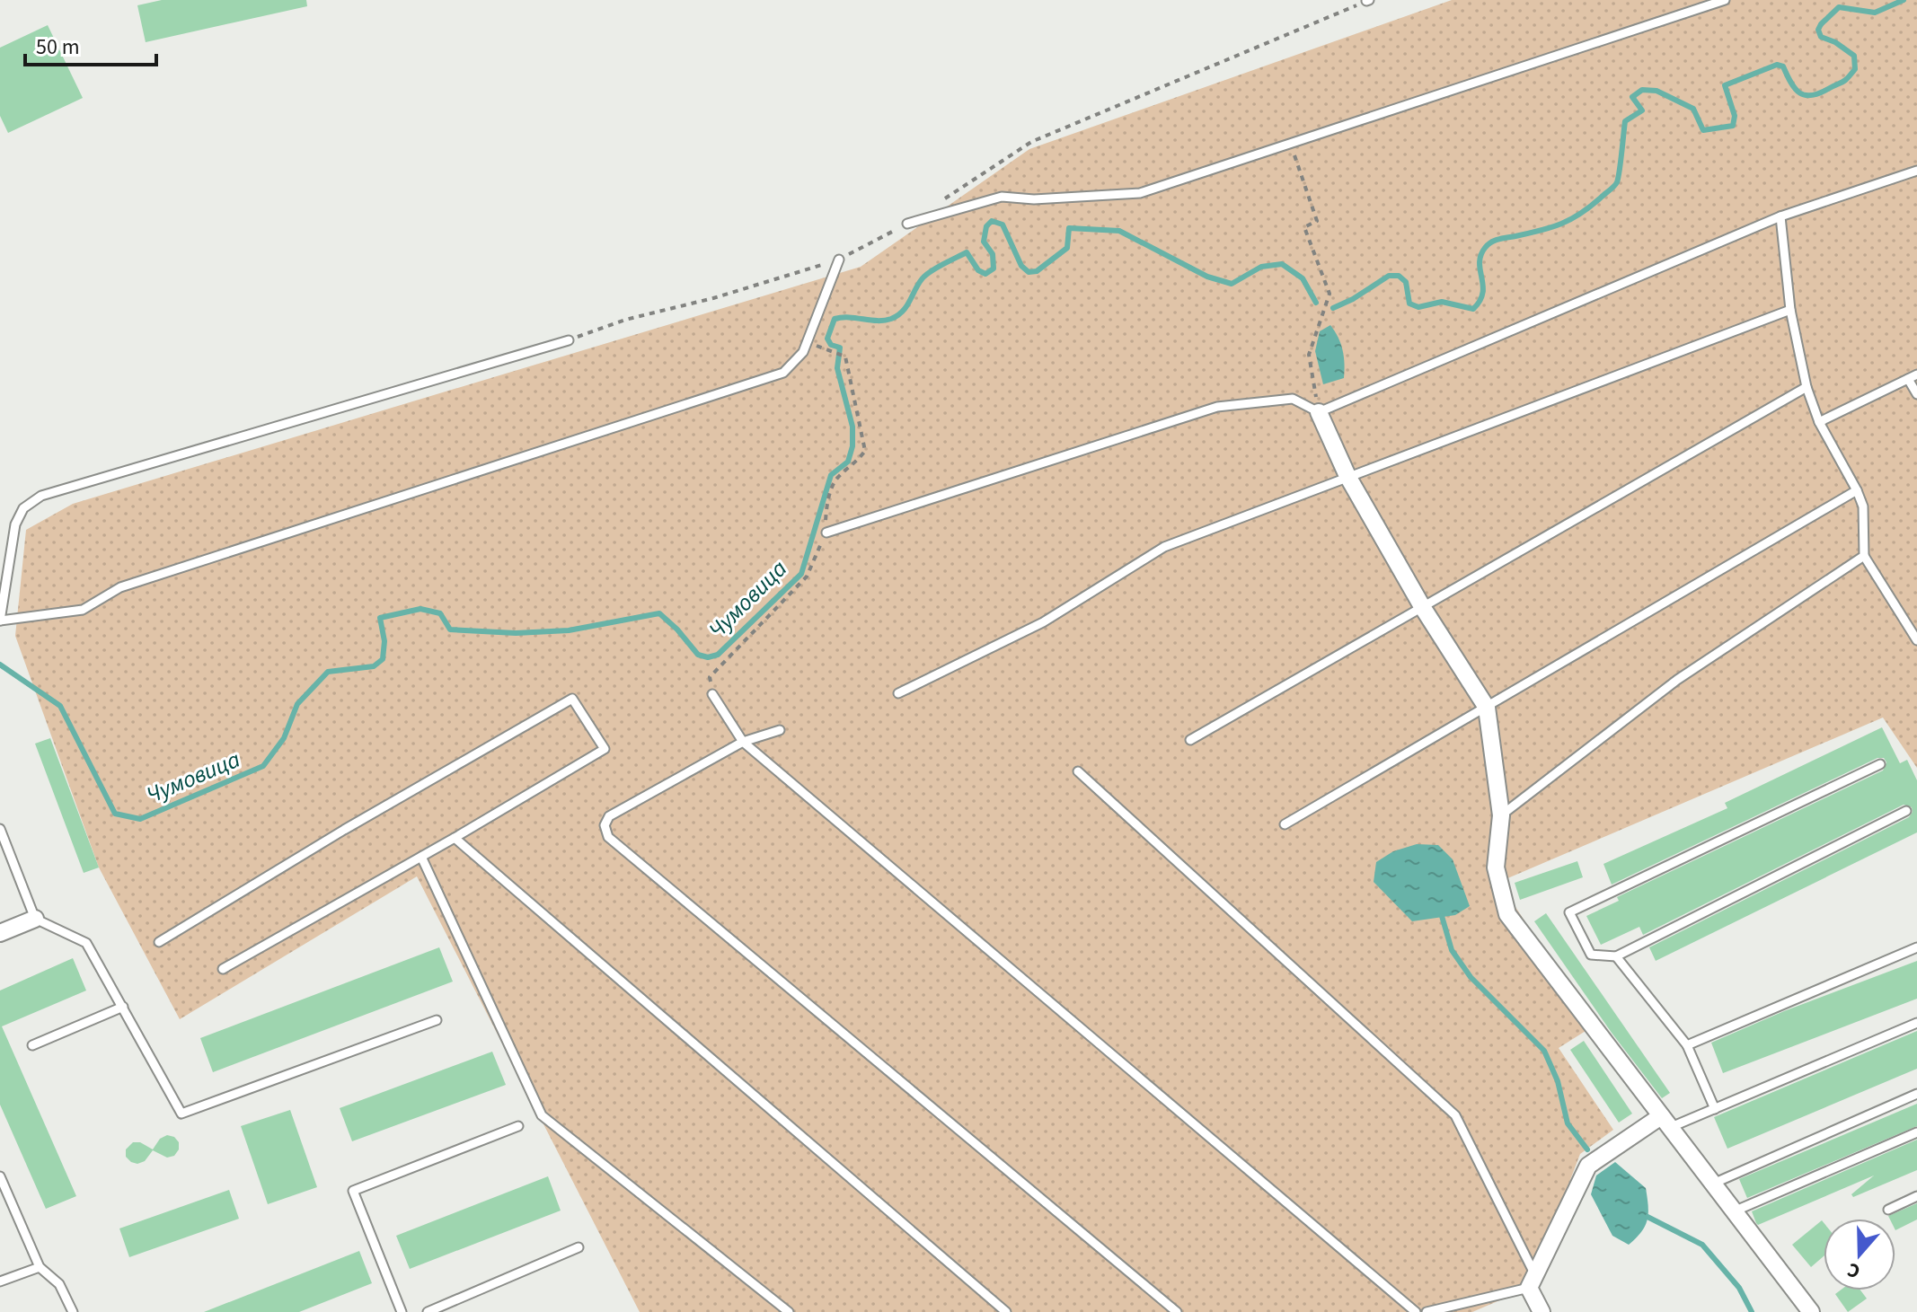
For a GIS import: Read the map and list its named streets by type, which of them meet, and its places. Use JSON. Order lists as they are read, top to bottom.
{
  "water": ["Чумовица"],
  "scale_bar": "50 m",
  "north": "bottom"
}
